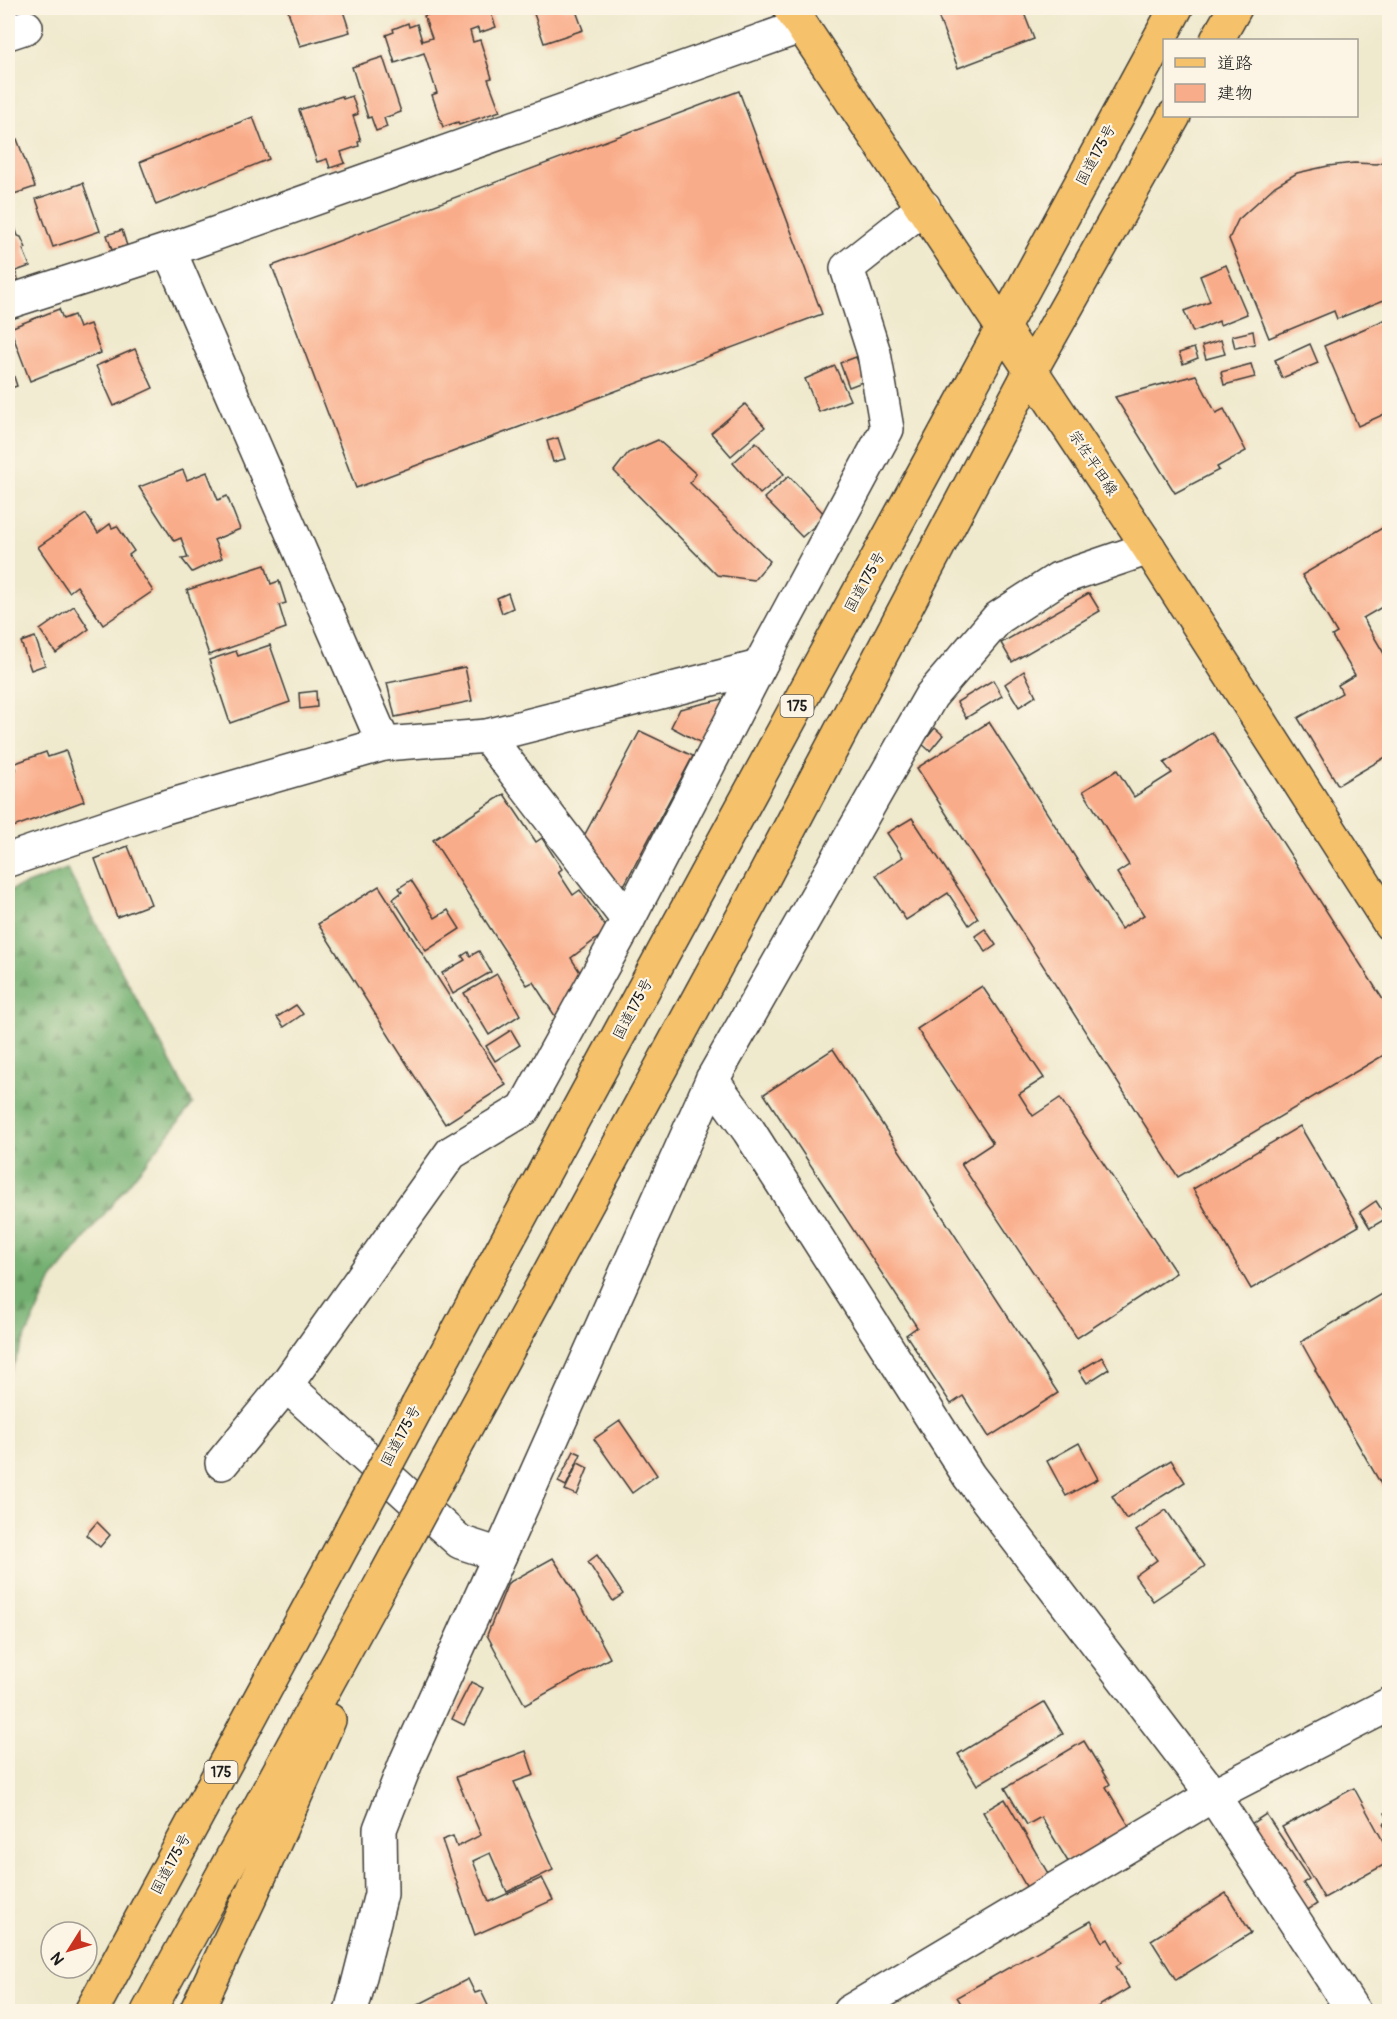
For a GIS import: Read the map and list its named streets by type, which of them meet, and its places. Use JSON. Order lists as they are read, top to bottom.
{
  "streets": {
    "main road": ["国道175号", "宗佐平田線", "175"]
  },
  "crossings": [
    ["国道175号", "宗佐平田線"]
  ],
  "legend": ["道路", "建物"],
  "north": "bottom left"
}
